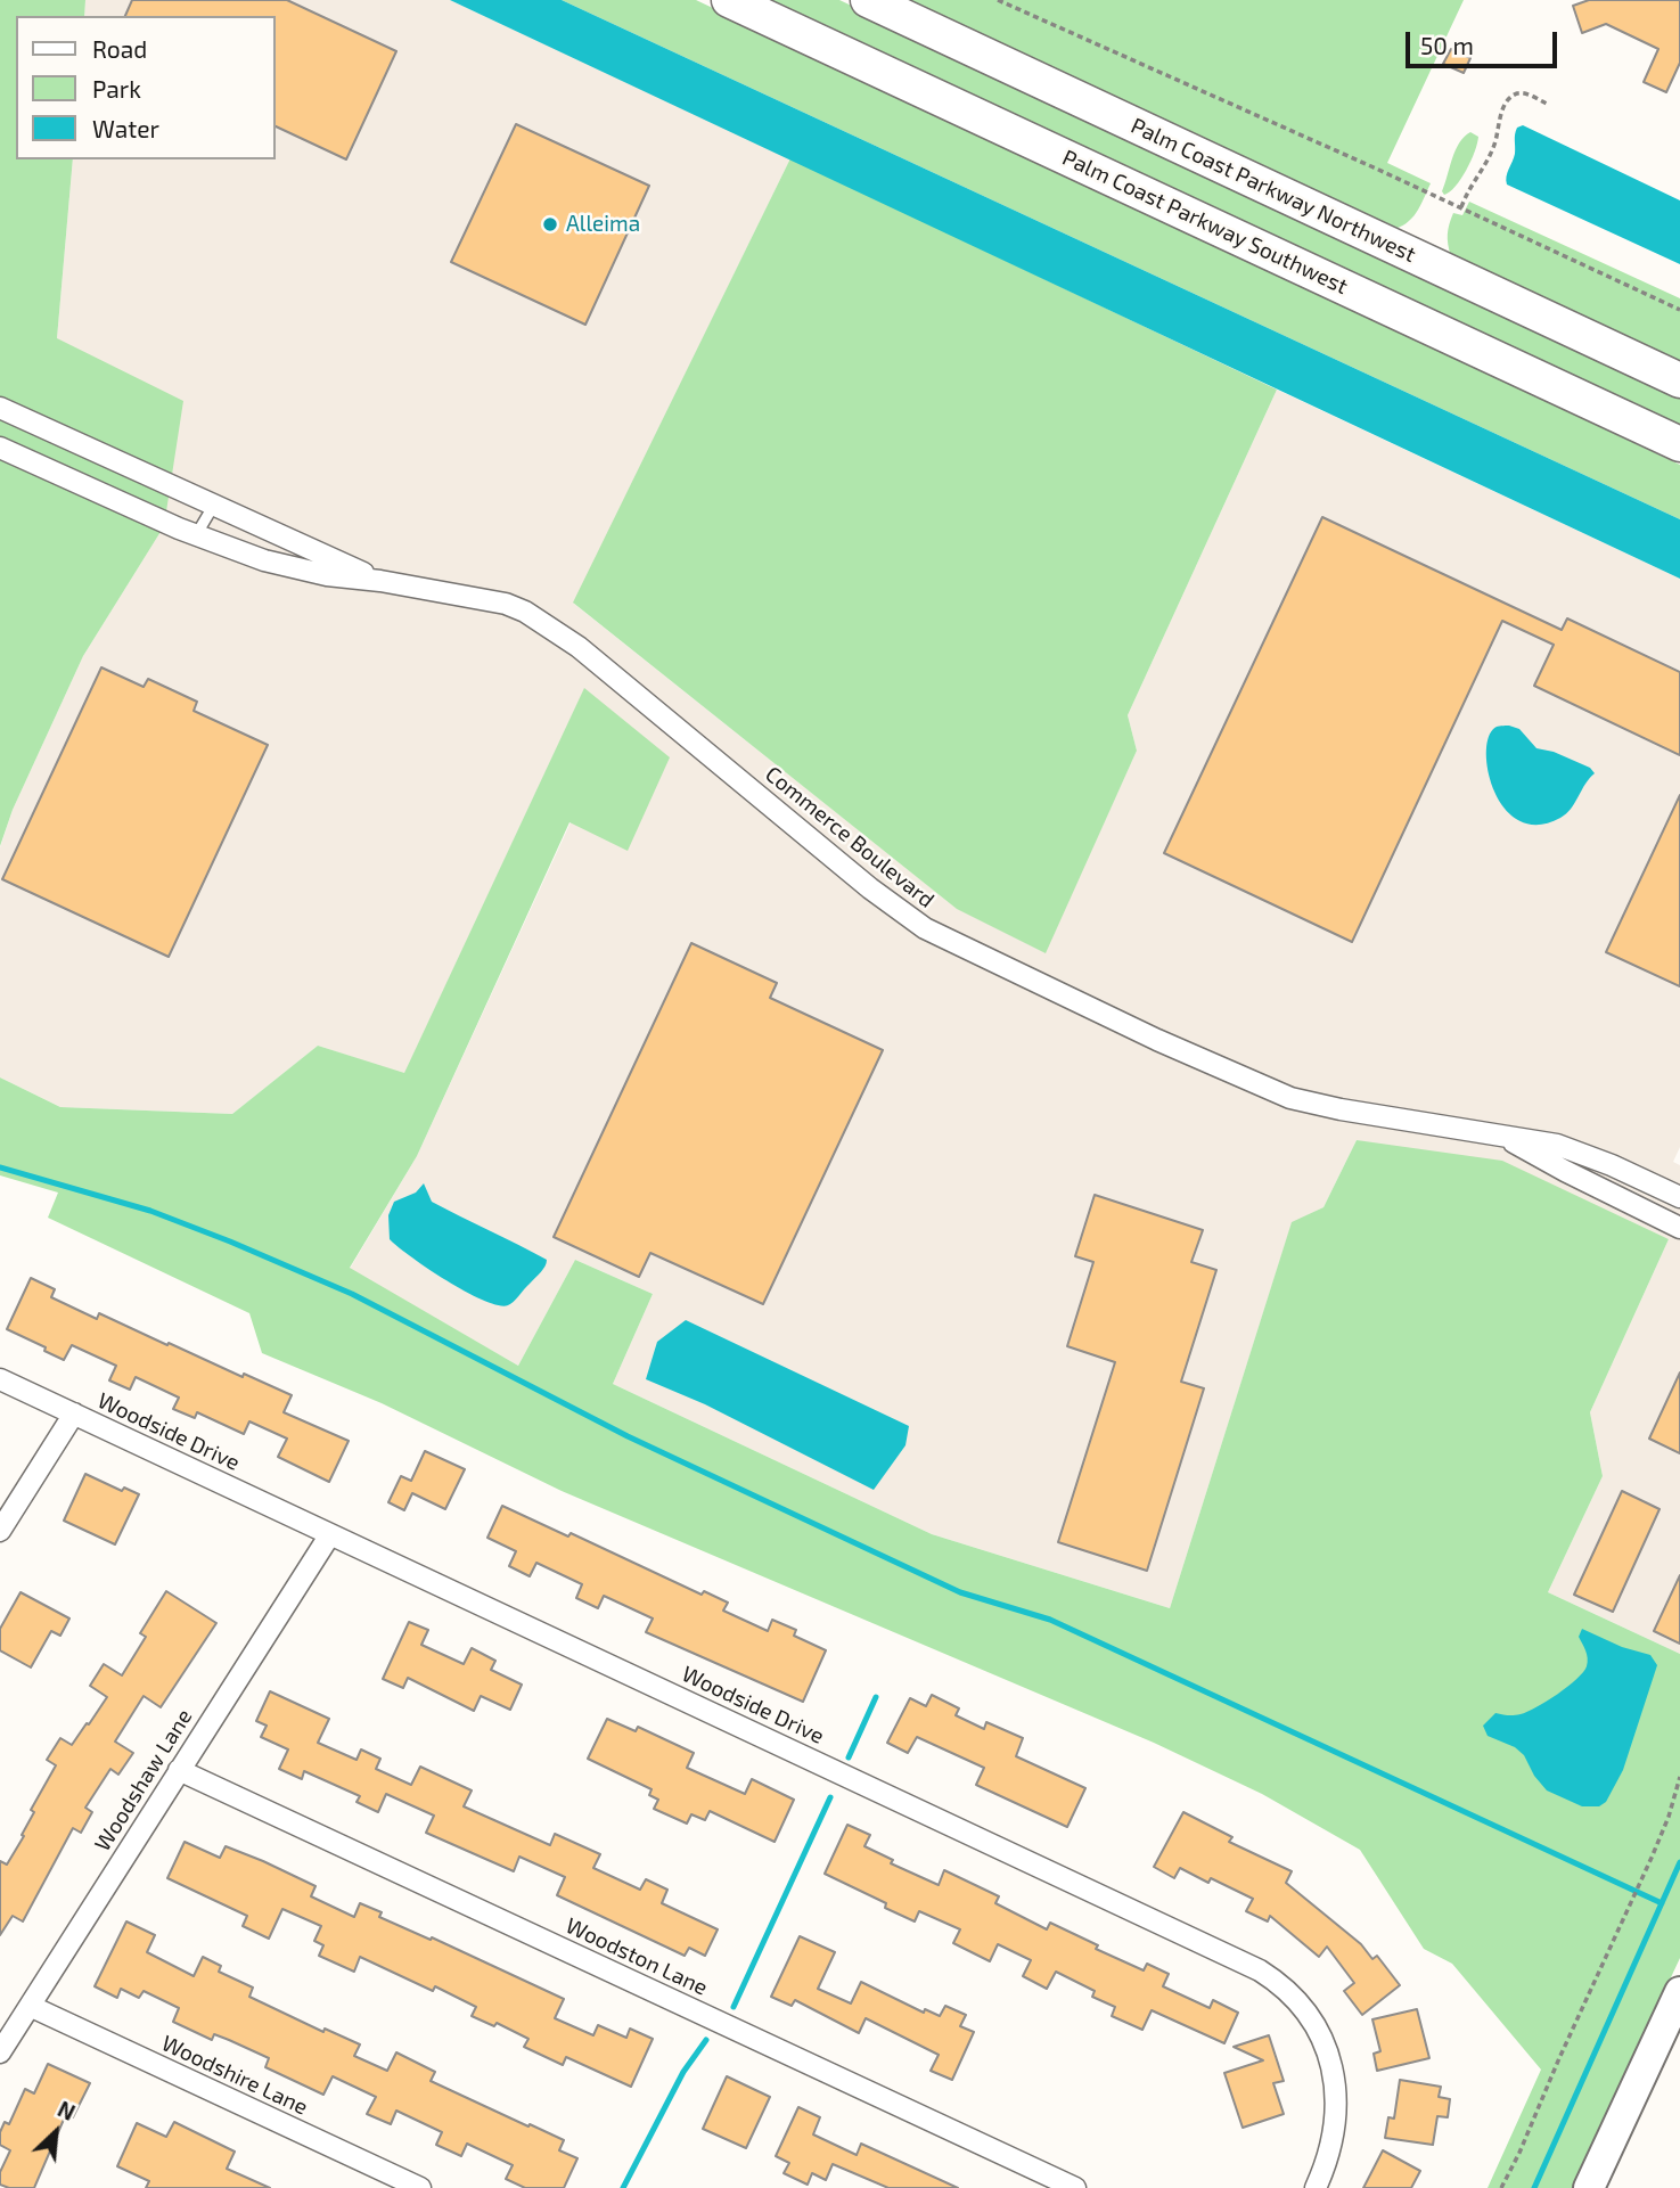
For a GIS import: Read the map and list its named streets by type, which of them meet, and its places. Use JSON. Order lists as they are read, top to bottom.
{
  "streets": {
    "main road": ["Palm Coast Parkway Northwest", "Palm Coast Parkway Southwest"],
    "street": [
      "Commerce Boulevard",
      "Woodside Drive",
      "Woodshaw Lane",
      "Woodston Lane",
      "Woodshire Lane"
    ]
  },
  "crossings": [
    ["Woodside Drive", "Woodshaw Lane"],
    ["Woodshaw Lane", "Woodston Lane"],
    ["Woodshaw Lane", "Woodshire Lane"]
  ],
  "places": ["Alleima"],
  "legend": ["Road", "Park", "Water"],
  "scale_bar": "50 m",
  "north": "top right"
}
